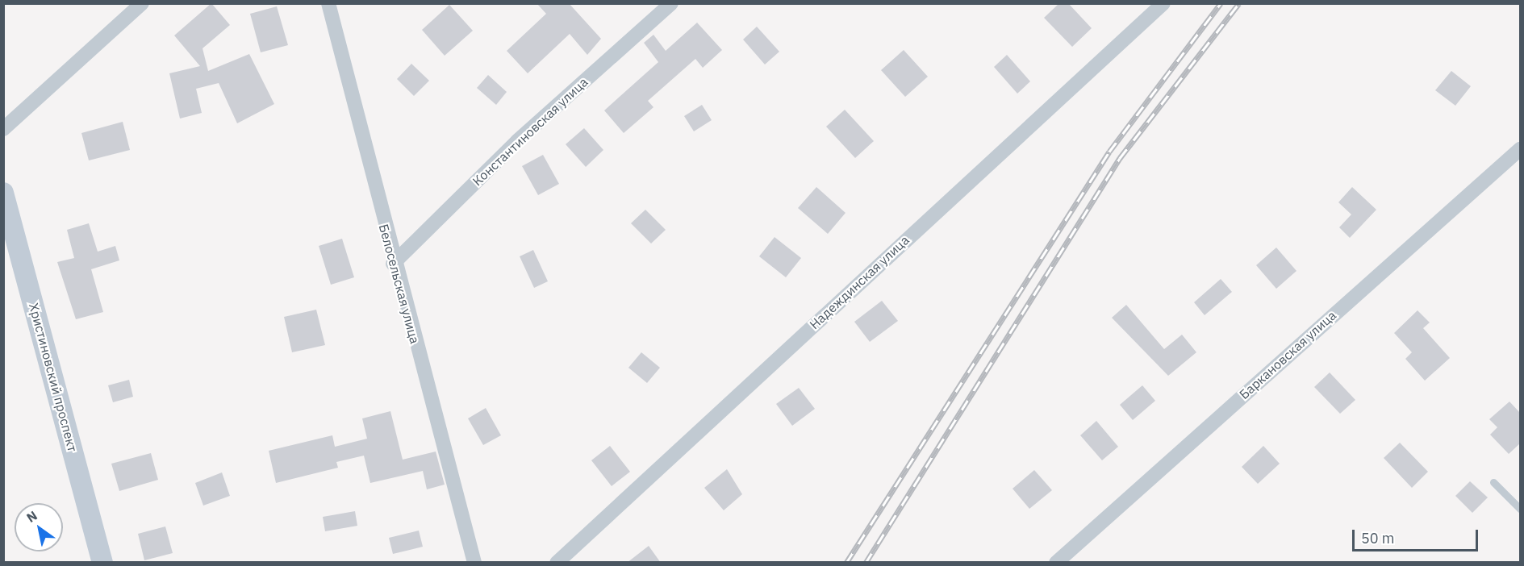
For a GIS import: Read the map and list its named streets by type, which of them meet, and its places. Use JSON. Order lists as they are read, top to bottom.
{
  "streets": {
    "street": [
      "Константиновская улица",
      "Надеждинская улица",
      "Белосельская улица",
      "Баркановская улица",
      "Христиновский проспект"
    ]
  },
  "crossings": [
    ["Константиновская улица", "Белосельская улица"]
  ],
  "scale_bar": "50 m",
  "north": "top left"
}
